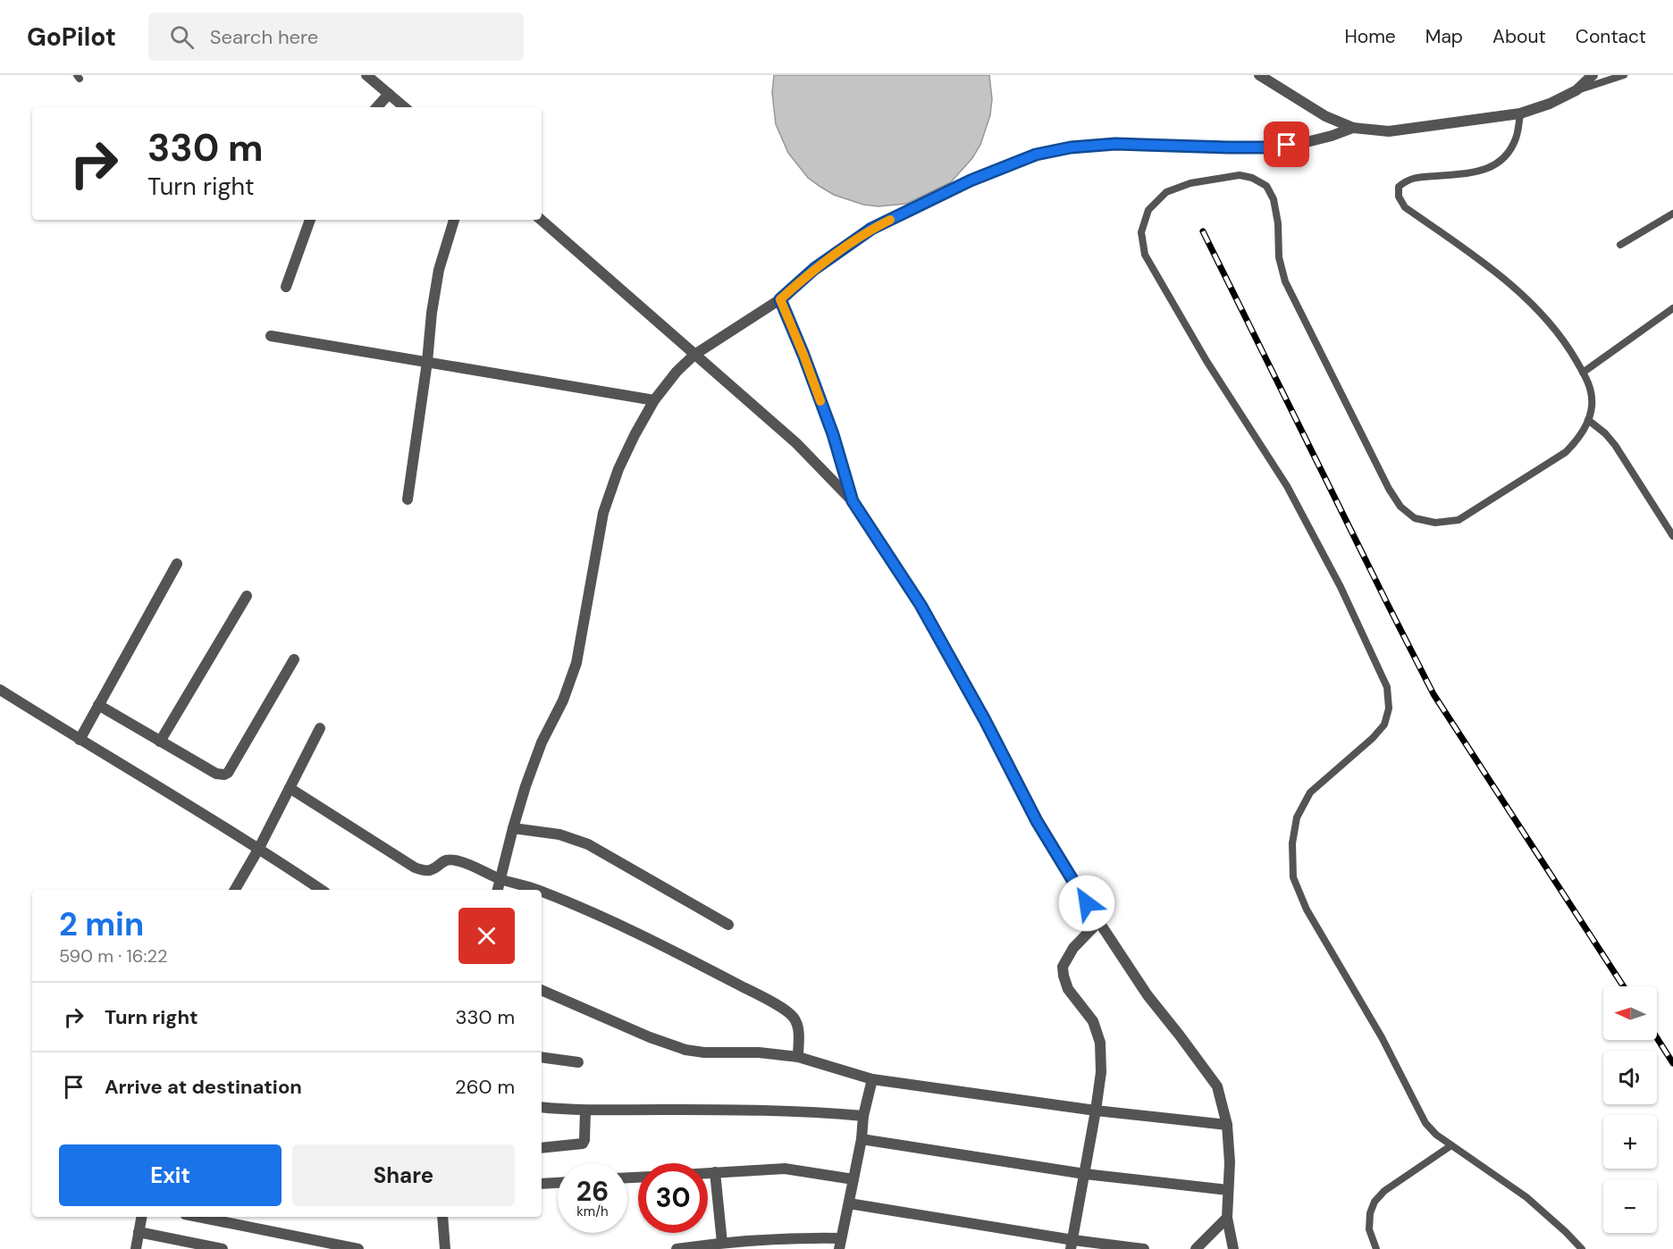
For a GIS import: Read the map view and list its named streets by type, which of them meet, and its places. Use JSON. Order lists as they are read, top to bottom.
{
  "north": "left",
  "page": {
    "header": "GoPilot",
    "search": "Search here",
    "nav": [
      "Home",
      "Map",
      "About",
      "Contact"
    ],
    "turn": ["330 m", "Turn right"],
    "heading": ["2 min", "590 m · 16:22"],
    "list": [
      {
        "name": "Turn right",
        "value": "330 m"
      },
      {
        "name": "Arrive at destination",
        "value": "260 m"
      }
    ],
    "map_buttons": ["+", "−"],
    "buttons": ["Exit", "Share"],
    "speed": "26 km/h",
    "limit": "30"
  }
}
